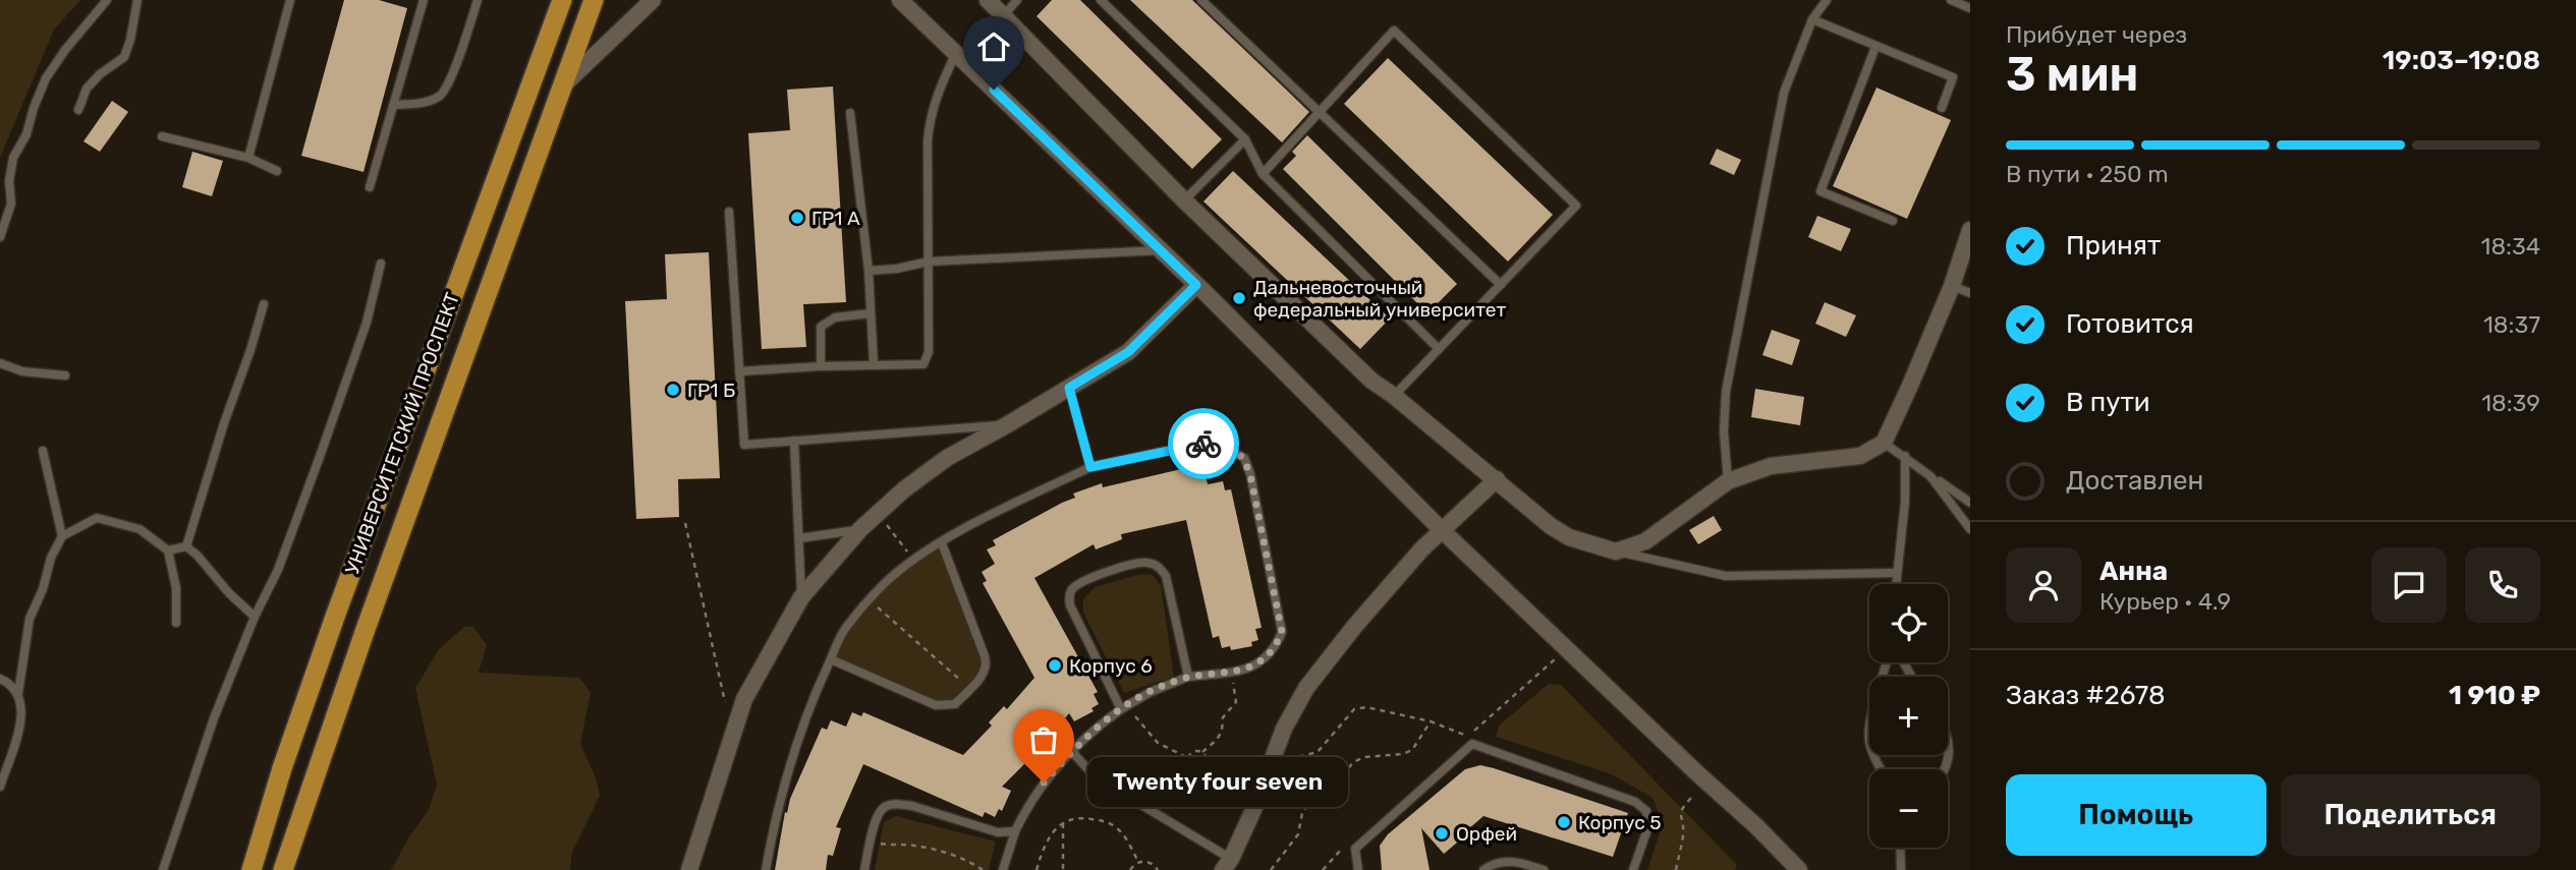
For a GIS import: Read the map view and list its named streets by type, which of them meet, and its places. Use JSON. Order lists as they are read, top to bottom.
{
  "streets": {
    "main road": ["УНИВЕРСИТЕТСКИЙ ПРОСПЕКТ"]
  },
  "places": [
    "ГР1 А",
    "Дальневосточный федеральный университет",
    "ГР1 Б",
    "Корпус 6",
    "Twenty four seven",
    "Корпус 5",
    "Орфей"
  ],
  "page": {
    "heading": ["3 мин", "Прибудет через", "19:03–19:08"],
    "panel": [
      "Анна",
      "Курьер · 4.9",
      "Заказ #2678",
      "1 910 ₽"
    ],
    "bar": "В пути · 250 m",
    "list": [
      ["Принят", "18:34"],
      ["Готовится", "18:37"],
      ["В пути", "18:39"],
      "Доставлен"
    ],
    "map_buttons": ["+", "−"],
    "bubble": "Twenty four seven",
    "buttons": ["Помощь", "Поделиться"]
  }
}
